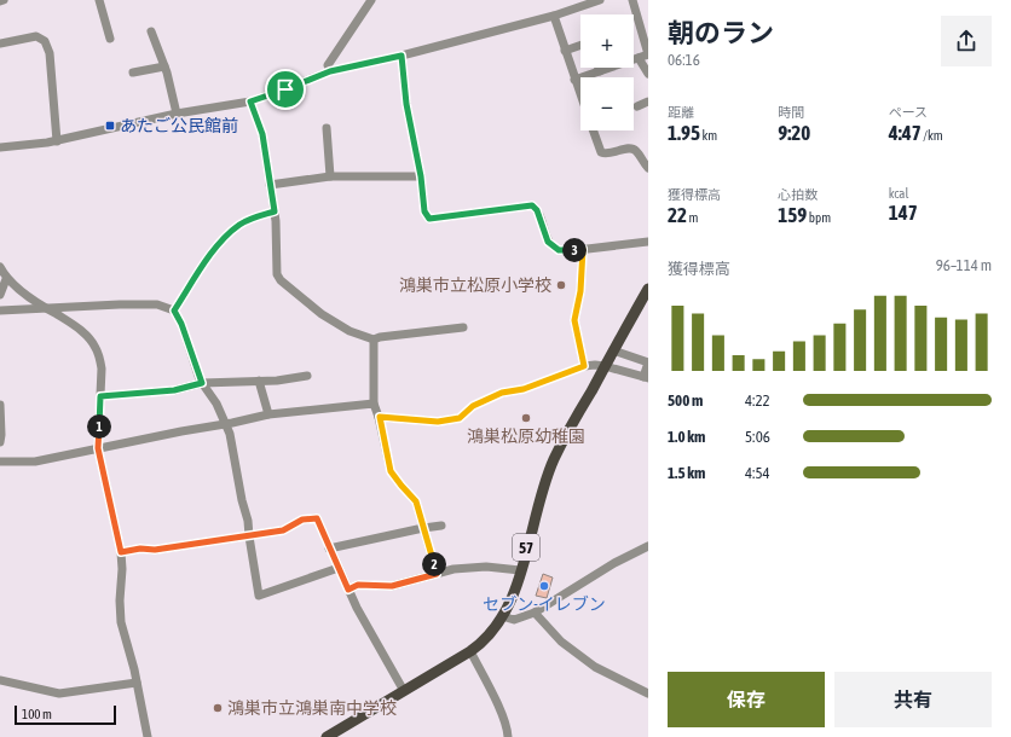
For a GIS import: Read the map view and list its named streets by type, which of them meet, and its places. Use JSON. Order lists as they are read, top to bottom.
{
  "streets": {
    "main road": ["57"]
  },
  "places": {
    "transit": ["あたご公民館前"],
    "other": [
      "鴻巣市立松原小学校",
      "鴻巣松原幼稚園",
      "セブン-イレブン",
      "鴻巣市立鴻巣南中学校"
    ]
  },
  "scale_bar": "100 m",
  "page": {
    "heading": ["朝のラン", "06:16"],
    "map_buttons": ["+", "−"],
    "stats": [
      ["距離", "1.95 km"],
      ["時間", "9:20"],
      ["ペース", "4:47 /km"],
      ["獲得標高", "22 m"],
      ["心拍数", "159 bpm"],
      ["kcal", "147"]
    ],
    "pins": ["3", "1", "2"],
    "chart": ["獲得標高", "96–114 m"],
    "list": [
      {
        "name": "500 m",
        "note": "4:22"
      },
      {
        "name": "1.0 km",
        "note": "5:06"
      },
      {
        "name": "1.5 km",
        "note": "4:54"
      }
    ],
    "buttons": ["保存", "共有"],
    "scale": "100 m"
  }
}
